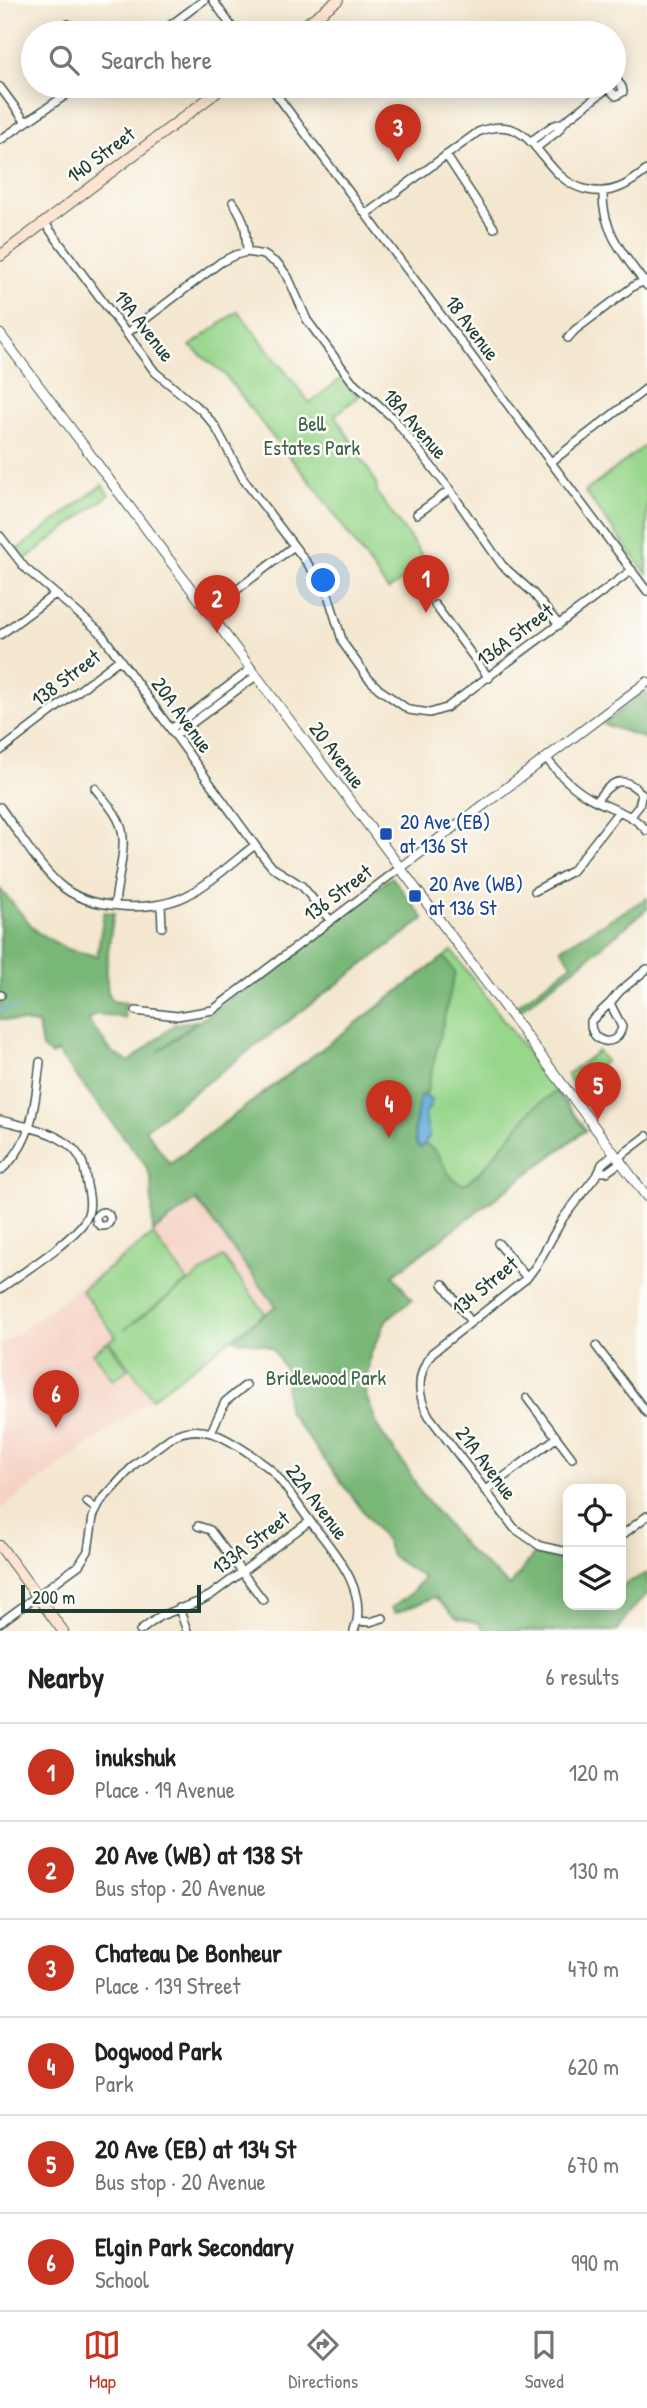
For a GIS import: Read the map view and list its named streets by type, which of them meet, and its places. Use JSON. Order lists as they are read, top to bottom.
{
  "streets": {
    "main road": ["140 Street"],
    "street": [
      "19A Avenue",
      "18 Avenue",
      "18A Avenue",
      "136A Street",
      "138 Street",
      "20A Avenue",
      "20 Avenue",
      "136 Street",
      "134 Street",
      "21A Avenue",
      "22A Avenue",
      "133A Street"
    ]
  },
  "crossings": [
    ["140 Street", "19A Avenue"],
    ["19A Avenue", "136A Street"],
    ["18 Avenue", "136A Street"],
    ["18A Avenue", "136A Street"],
    ["138 Street", "20A Avenue"],
    ["20A Avenue", "136 Street"],
    ["20 Avenue", "136 Street"],
    ["20 Avenue", "134 Street"],
    ["134 Street", "21A Avenue"],
    ["22A Avenue", "133A Street"]
  ],
  "parks": ["Bell Estates Park", "Bridlewood Park"],
  "places": {
    "transit": ["20 Ave (EB) at 136 St", "20 Ave (WB) at 136 St"]
  },
  "scale_bar": "200 m",
  "page": {
    "search": "Search here",
    "pins": [
      "3",
      "1",
      "2",
      "5",
      "4",
      "6"
    ],
    "scale": "200 m",
    "heading": ["Nearby", "6 results"],
    "list": [
      {
        "mark": "1",
        "name": "inukshuk",
        "note": "Place · 19 Avenue",
        "value": "120 m"
      },
      {
        "mark": "2",
        "name": "20 Ave (WB) at 138 St",
        "note": "Bus stop · 20 Avenue",
        "value": "130 m"
      },
      {
        "mark": "3",
        "name": "Chateau De Bonheur",
        "note": "Place · 139 Street",
        "value": "470 m"
      },
      {
        "mark": "4",
        "name": "Dogwood Park",
        "note": "Park",
        "value": "620 m"
      },
      {
        "mark": "5",
        "name": "20 Ave (EB) at 134 St",
        "note": "Bus stop · 20 Avenue",
        "value": "670 m"
      },
      {
        "mark": "6",
        "name": "Elgin Park Secondary",
        "note": "School",
        "value": "990 m"
      }
    ],
    "nav": ["Map", "Directions", "Saved"]
  }
}
